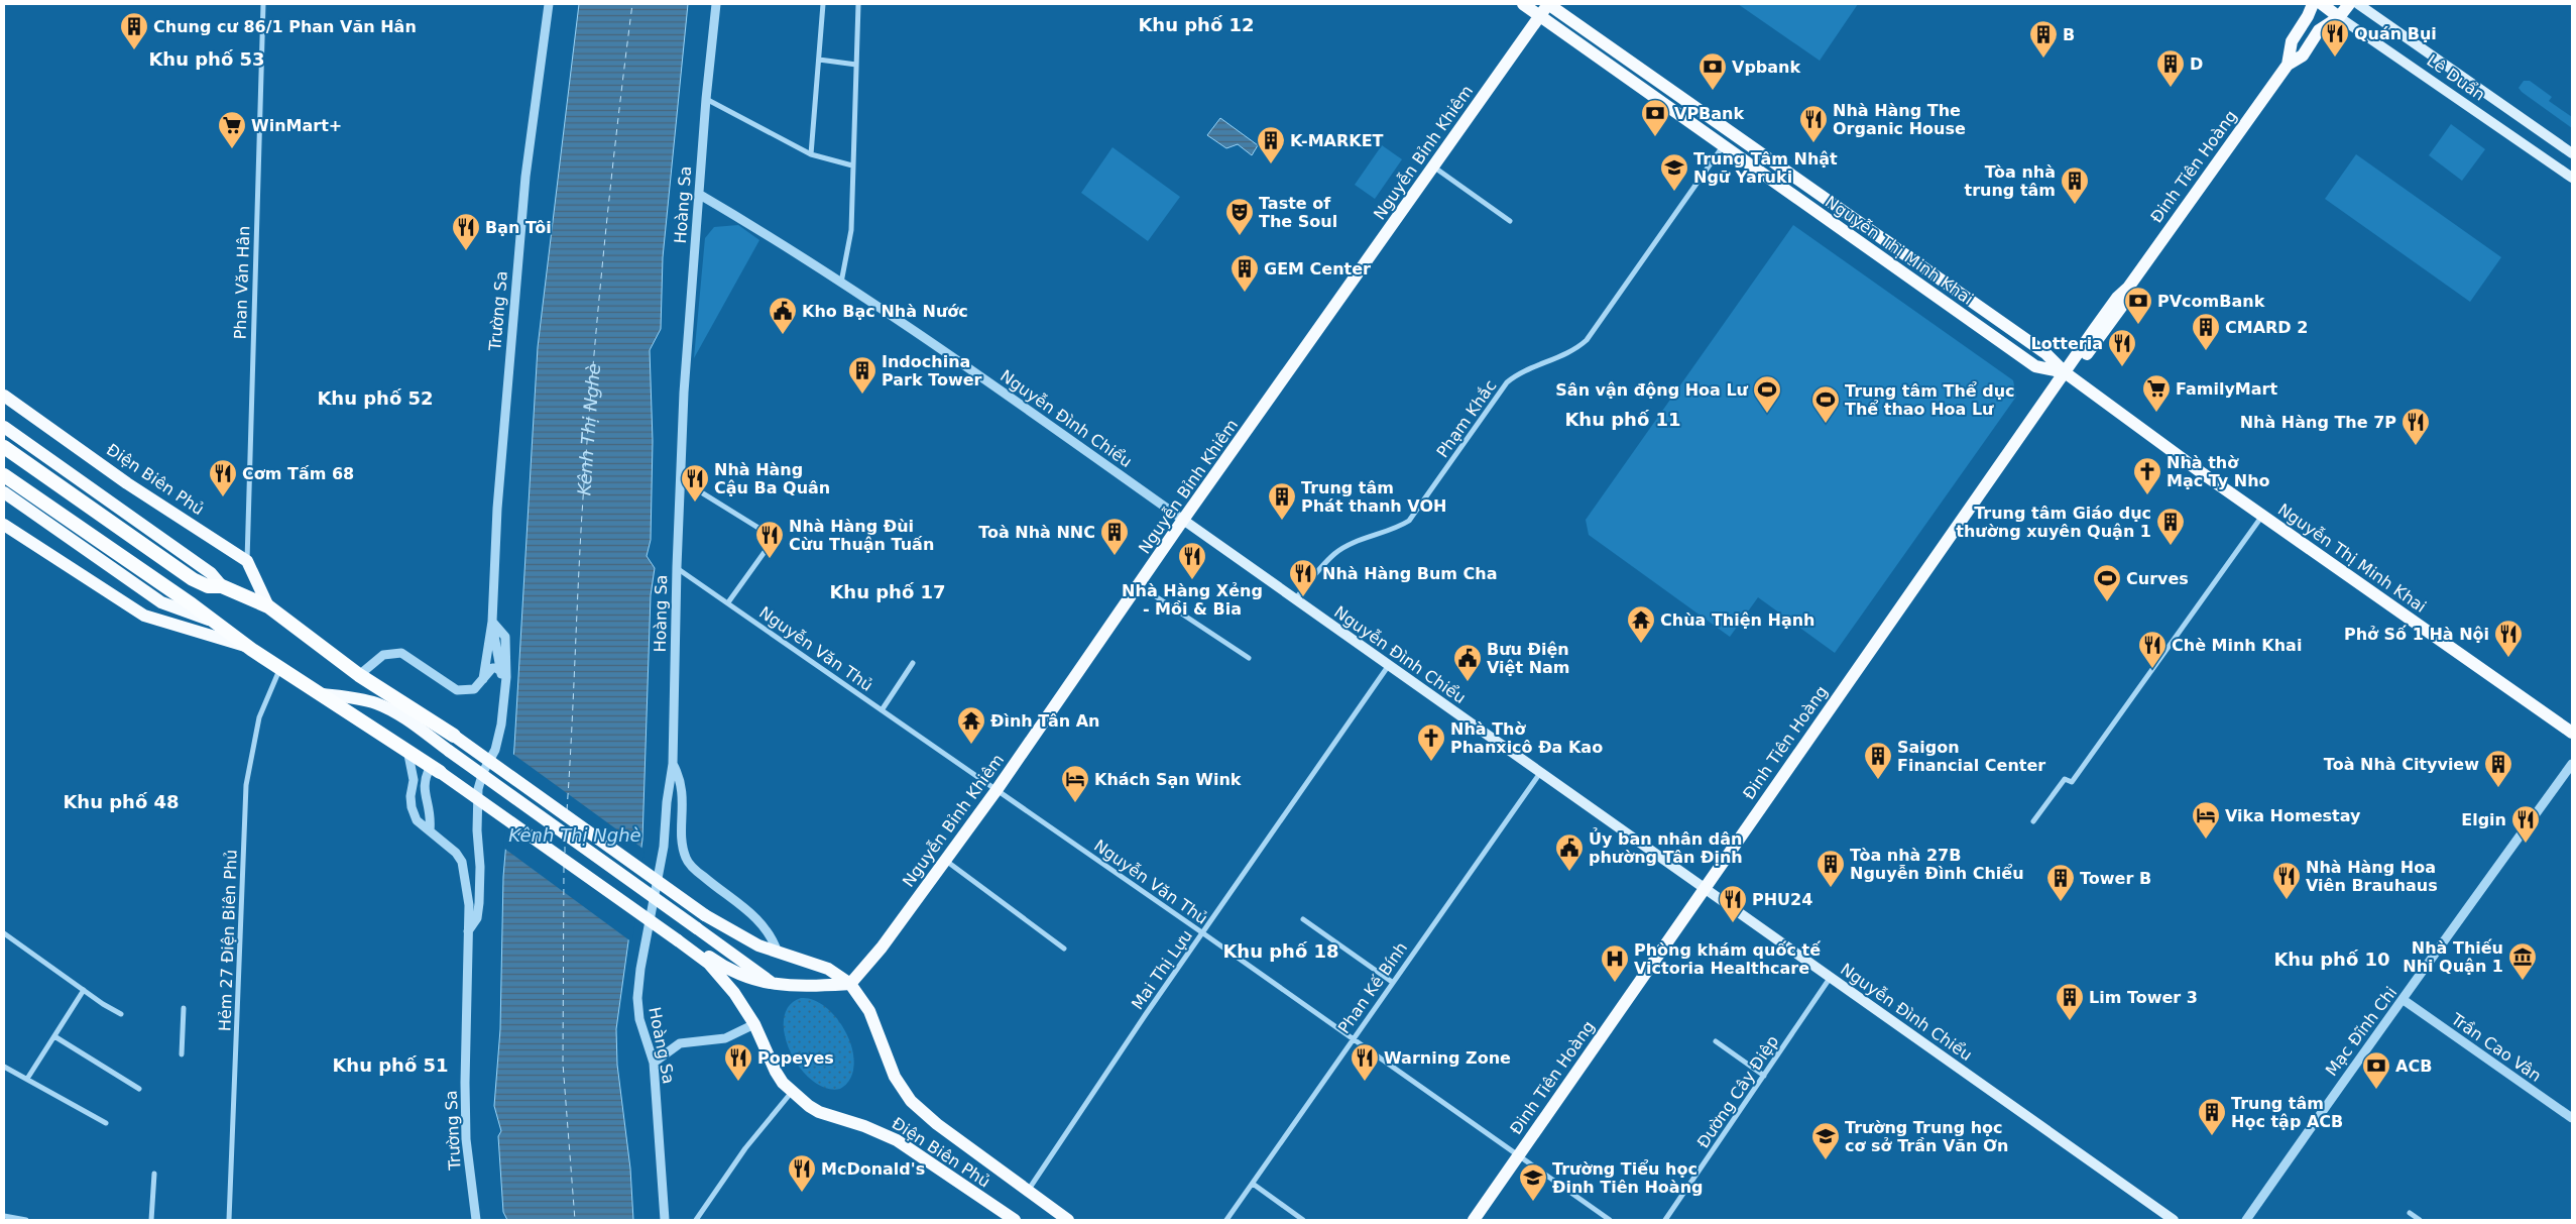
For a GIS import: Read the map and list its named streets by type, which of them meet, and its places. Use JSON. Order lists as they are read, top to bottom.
{
  "streets": {
    "main road": [
      "Lê Duẩn",
      "Nguyễn Bỉnh Khiêm",
      "Đinh Tiên Hoàng",
      "Nguyễn Thị Minh Khai",
      "Nguyễn Đình Chiểu",
      "Điện Biên Phủ",
      "Ðiện Biên Phủ"
    ],
    "street": [
      "Hoàng Sa",
      "Phan Văn Hân",
      "Trường Sa",
      "Phạm Khắc",
      "Nguyễn Văn Thủ",
      "Hẻm 27 Điện Biên Phủ",
      "Mai Thị Lựu",
      "Phan Kế Bính",
      "Mạc Đĩnh Chi",
      "Trần Cao Vân",
      "Đường Cây Điệp"
    ]
  },
  "crossings": [
    ["Lê Duẩn", "Đinh Tiên Hoàng"],
    ["Nguyễn Bỉnh Khiêm", "Nguyễn Thị Minh Khai"],
    ["Nguyễn Bỉnh Khiêm", "Nguyễn Đình Chiểu"],
    ["Nguyễn Bỉnh Khiêm", "Nguyễn Văn Thủ"],
    ["Nguyễn Bỉnh Khiêm", "Ðiện Biên Phủ"],
    ["Đinh Tiên Hoàng", "Nguyễn Thị Minh Khai"],
    ["Đinh Tiên Hoàng", "Nguyễn Đình Chiểu"],
    ["Đinh Tiên Hoàng", "Nguyễn Văn Thủ"],
    ["Hoàng Sa", "Nguyễn Đình Chiểu"],
    ["Hoàng Sa", "Nguyễn Văn Thủ"],
    ["Nguyễn Thị Minh Khai", "Phạm Khắc"],
    ["Phan Văn Hân", "Điện Biên Phủ"],
    ["Nguyễn Đình Chiểu", "Phạm Khắc"],
    ["Nguyễn Đình Chiểu", "Mai Thị Lựu"],
    ["Nguyễn Đình Chiểu", "Phan Kế Bính"],
    ["Nguyễn Đình Chiểu", "Đường Cây Điệp"],
    ["Nguyễn Văn Thủ", "Mai Thị Lựu"],
    ["Nguyễn Văn Thủ", "Phan Kế Bính"],
    ["Mai Thị Lựu", "Ðiện Biên Phủ"],
    ["Mạc Đĩnh Chi", "Trần Cao Vân"]
  ],
  "districts": [
    "Khu phố 12",
    "Khu phố 53",
    "Khu phố 52",
    "Khu phố 11",
    "Khu phố 17",
    "Khu phố 48",
    "Khu phố 18",
    "Khu phố 10",
    "Khu phố 51"
  ],
  "water": ["Kênh Thị Nghè"],
  "places": {
    "building": [
      "Chung cư 86/1 Phan Văn Hân",
      "B",
      "D",
      "K-MARKET",
      "Tòa nhà trung tâm",
      "GEM Center",
      "CMARD 2",
      "Indochina Park Tower",
      "Trung tâm Phát thanh VOH",
      "Trung tâm Giáo dục thường xuyên Quận 1",
      "Toà Nhà NNC",
      "Saigon Financial Center",
      "Toà Nhà Cityview",
      "Tòa nhà 27B Nguyễn Đình Chiểu",
      "Tower B",
      "Lim Tower 3",
      "Trung tâm Học tập ACB"
    ],
    "restaurant": [
      "Quán Bụi",
      "Nhà Hàng The Organic House",
      "Bạn Tôi",
      "Lotteria",
      "Nhà Hàng The 7P",
      "Cơm Tấm 68",
      "Nhà Hàng Cậu Ba Quân",
      "Nhà Hàng Đùi Cừu Thuận Tuấn",
      "Nhà Hàng Xẻng - Mồi & Bia",
      "Nhà Hàng Bum Cha",
      "Phở Số 1 Hà Nội",
      "Chè Minh Khai",
      "Elgin",
      "Nhà Hàng Hoa Viên Brauhaus",
      "PHU24",
      "Popeyes",
      "Warning Zone",
      "McDonald's"
    ],
    "bank": [
      "Vpbank",
      "VPBank",
      "PVcomBank",
      "ACB"
    ],
    "supermarket": ["WinMart+", "FamilyMart"],
    "school or university": ["Trung Tâm Nhật Ngữ Yaruki", "Trường Trung học cơ sở Trần Văn Ơn", "Trường Tiểu học Đinh Tiên Hoàng"],
    "theatre": ["Taste of The Soul"],
    "public building": ["Kho Bạc Nhà Nước", "Bưu Điện Việt Nam", "Ủy ban nhân dân phường Tân Định"],
    "sports": ["Sân vận động Hoa Lư", "Trung tâm Thể dục Thể thao Hoa Lư", "Curves"],
    "church": ["Nhà thờ Mạc Ty Nho", "Nhà Thờ Phanxicô Đa Kao"],
    "temple": ["Chùa Thiện Hạnh", "Đình Tân An"],
    "hotel": ["Khách Sạn Wink", "Vika Homestay"],
    "museum": ["Nhà Thiếu Nhi Quận 1"],
    "hospital": ["Phòng khám quốc tế Victoria Healthcare"]
  }
}
